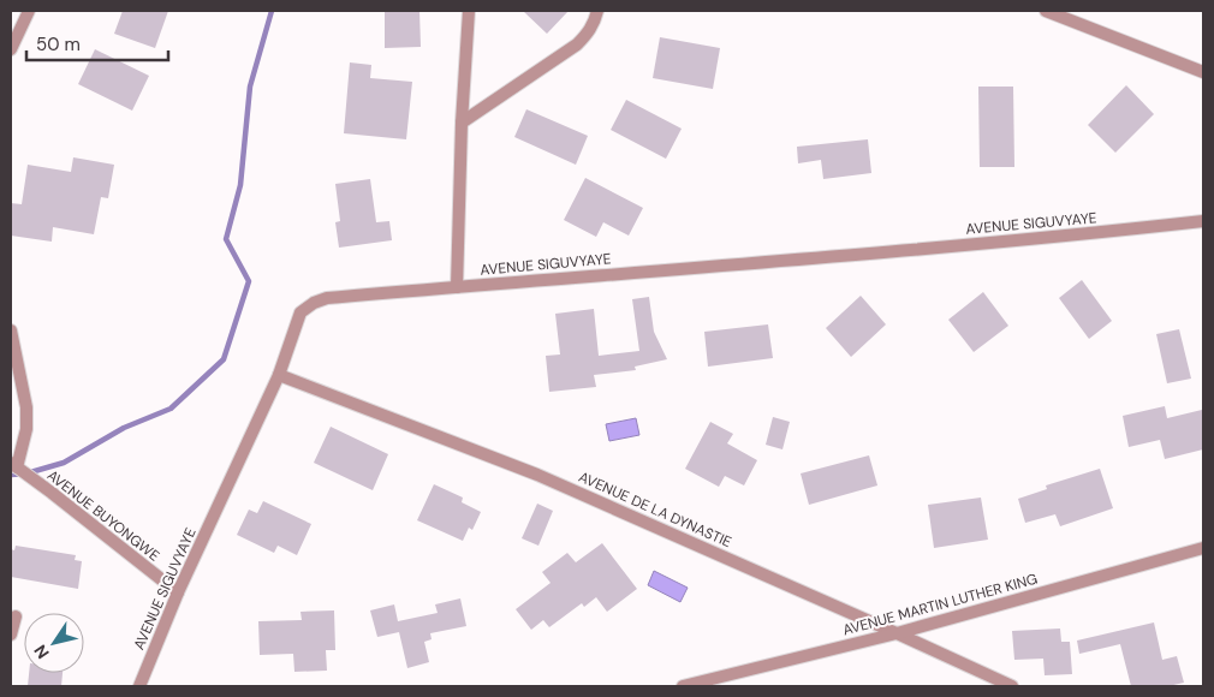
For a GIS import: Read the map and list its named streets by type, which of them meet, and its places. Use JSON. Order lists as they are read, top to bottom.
{
  "streets": {
    "street": [
      "AVENUE SIGUVYAYE",
      "AVENUE DE LA DYNASTIE",
      "AVENUE BUYONGWE",
      "AVENUE MARTIN LUTHER KING"
    ]
  },
  "crossings": [
    ["AVENUE SIGUVYAYE", "AVENUE DE LA DYNASTIE"],
    ["AVENUE SIGUVYAYE", "AVENUE BUYONGWE"],
    ["AVENUE DE LA DYNASTIE", "AVENUE MARTIN LUTHER KING"]
  ],
  "scale_bar": "50 m",
  "north": "bottom left"
}
